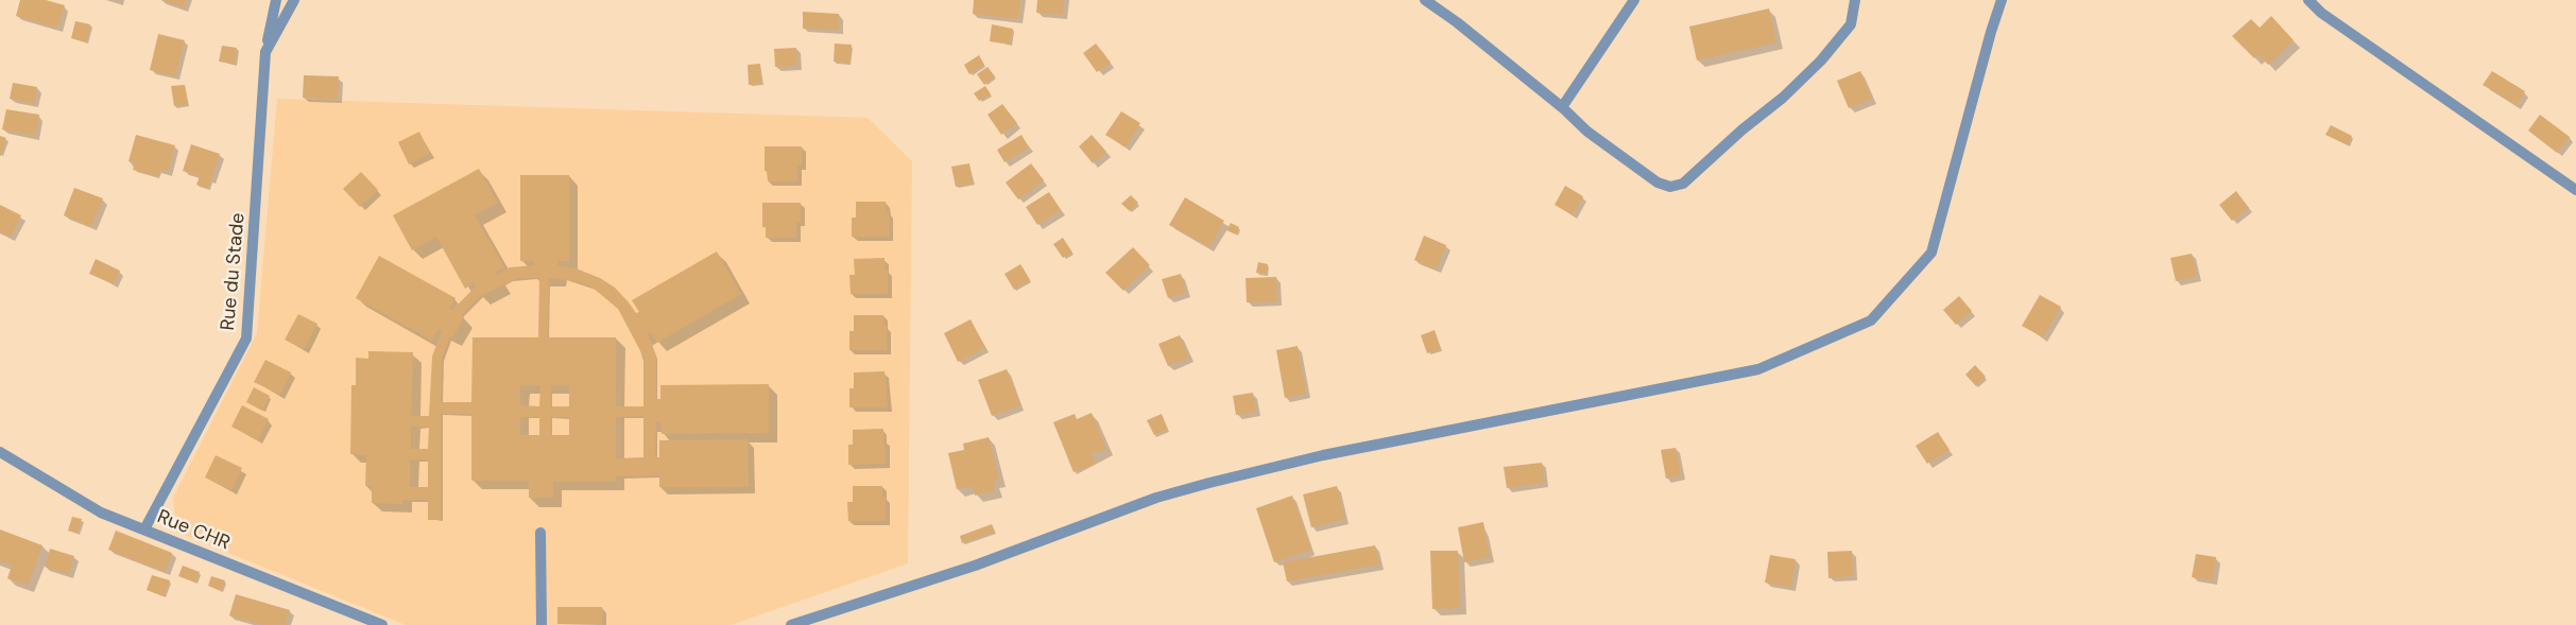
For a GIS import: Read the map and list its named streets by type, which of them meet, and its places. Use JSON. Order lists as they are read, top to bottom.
{
  "streets": {
    "street": ["Rue du Stade", "Rue CHR"]
  },
  "crossings": [
    ["Rue du Stade", "Rue CHR"]
  ]
}
